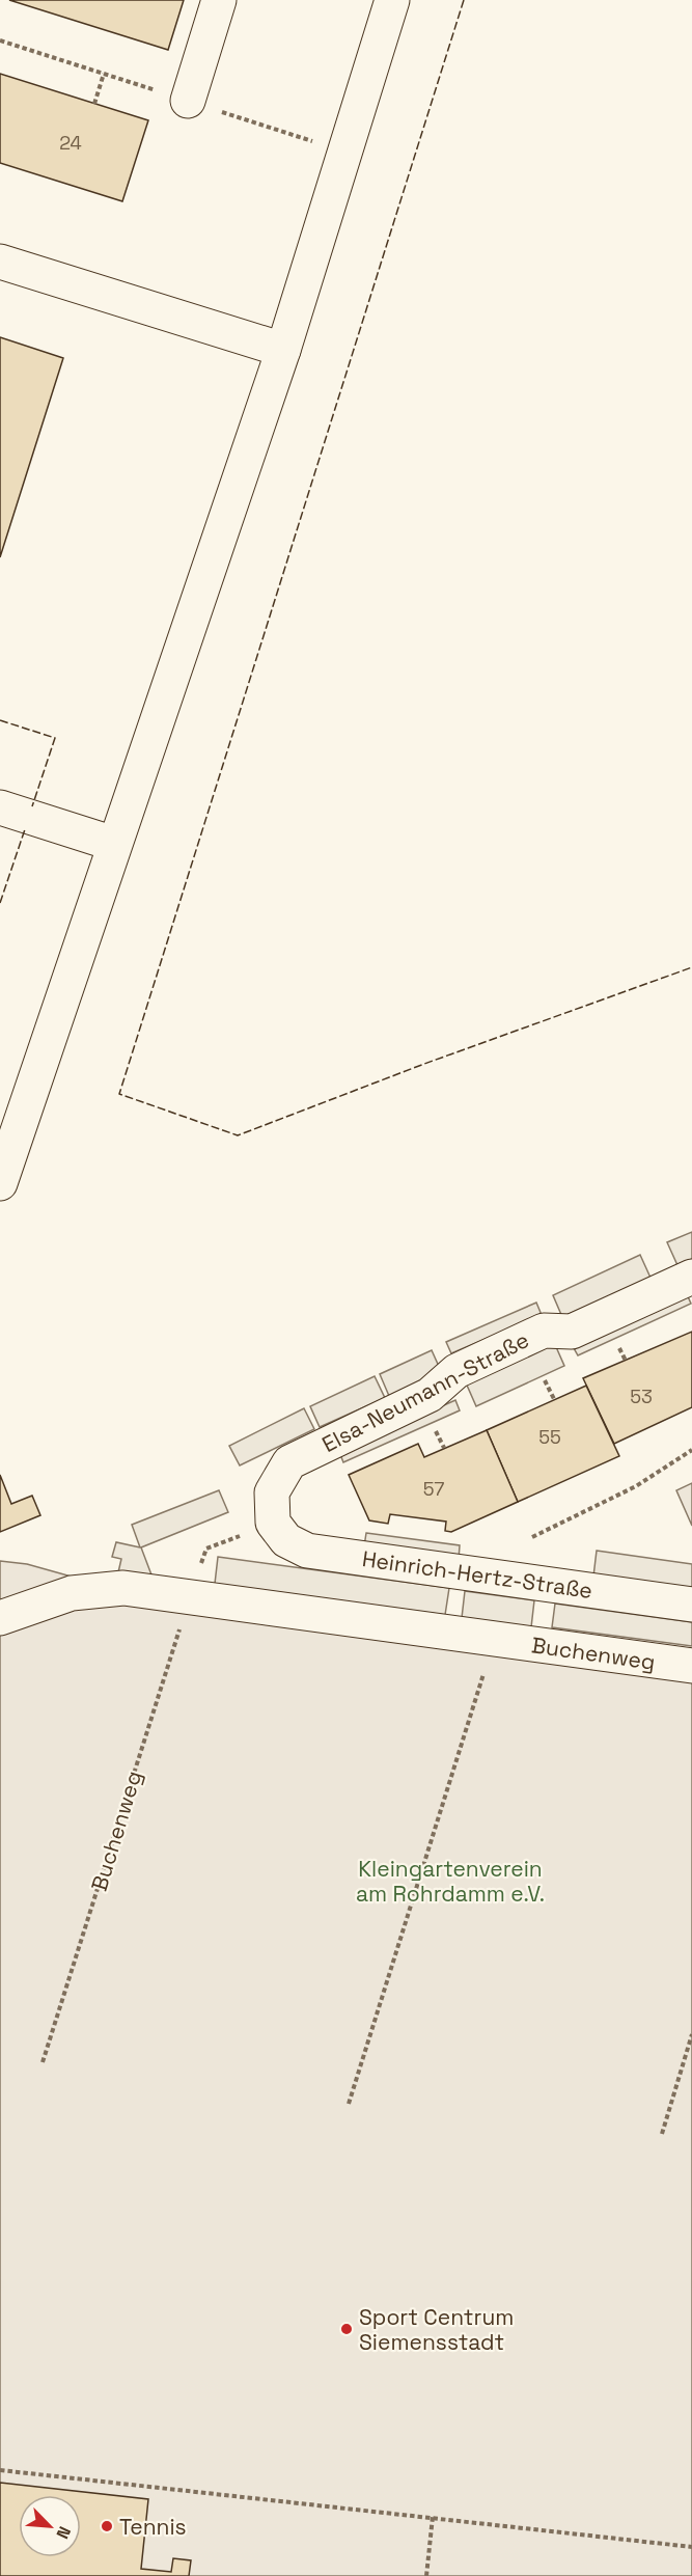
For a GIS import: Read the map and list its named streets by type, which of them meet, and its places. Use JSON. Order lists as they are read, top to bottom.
{
  "streets": {
    "street": ["Elsa-Neumann-Straße", "Heinrich-Hertz-Straße", "Buchenweg"]
  },
  "crossings": [
    ["Elsa-Neumann-Straße", "Heinrich-Hertz-Straße"]
  ],
  "parks": ["Kleingartenverein am Rohrdamm e.V."],
  "places": ["Sport Centrum Siemensstadt", "Tennis"],
  "house_numbers": [
    "24",
    "53",
    "55",
    "57"
  ],
  "north": "bottom right"
}
